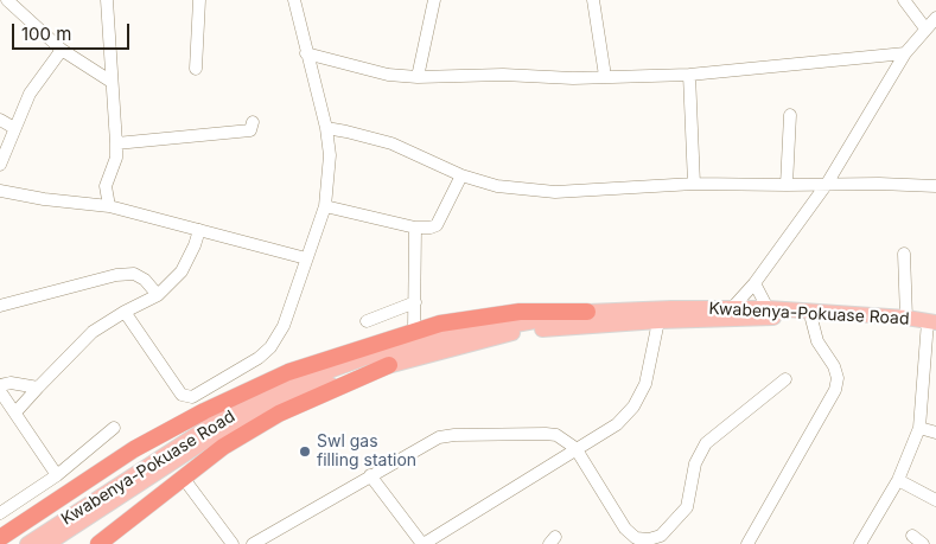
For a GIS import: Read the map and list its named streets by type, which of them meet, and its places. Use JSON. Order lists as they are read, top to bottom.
{
  "streets": {
    "main road": ["Kwabenya-Pokuase Road"]
  },
  "places": ["Swl gas filling station"],
  "scale_bar": "100 m"
}
